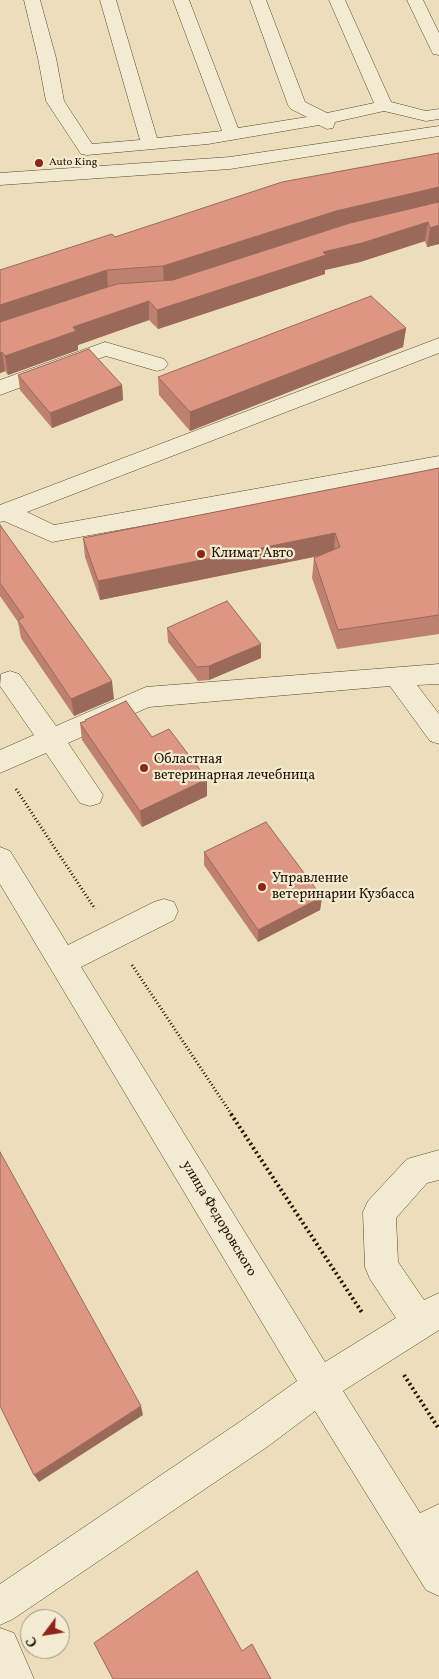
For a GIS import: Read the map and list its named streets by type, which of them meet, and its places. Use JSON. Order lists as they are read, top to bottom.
{
  "streets": {
    "street": ["улица Федоровского"]
  },
  "places": [
    "Auto King",
    "Климат Авто",
    "Областная ветеринарная лечебница",
    "Управление ветеринарии Кузбасса"
  ],
  "north": "bottom left"
}
